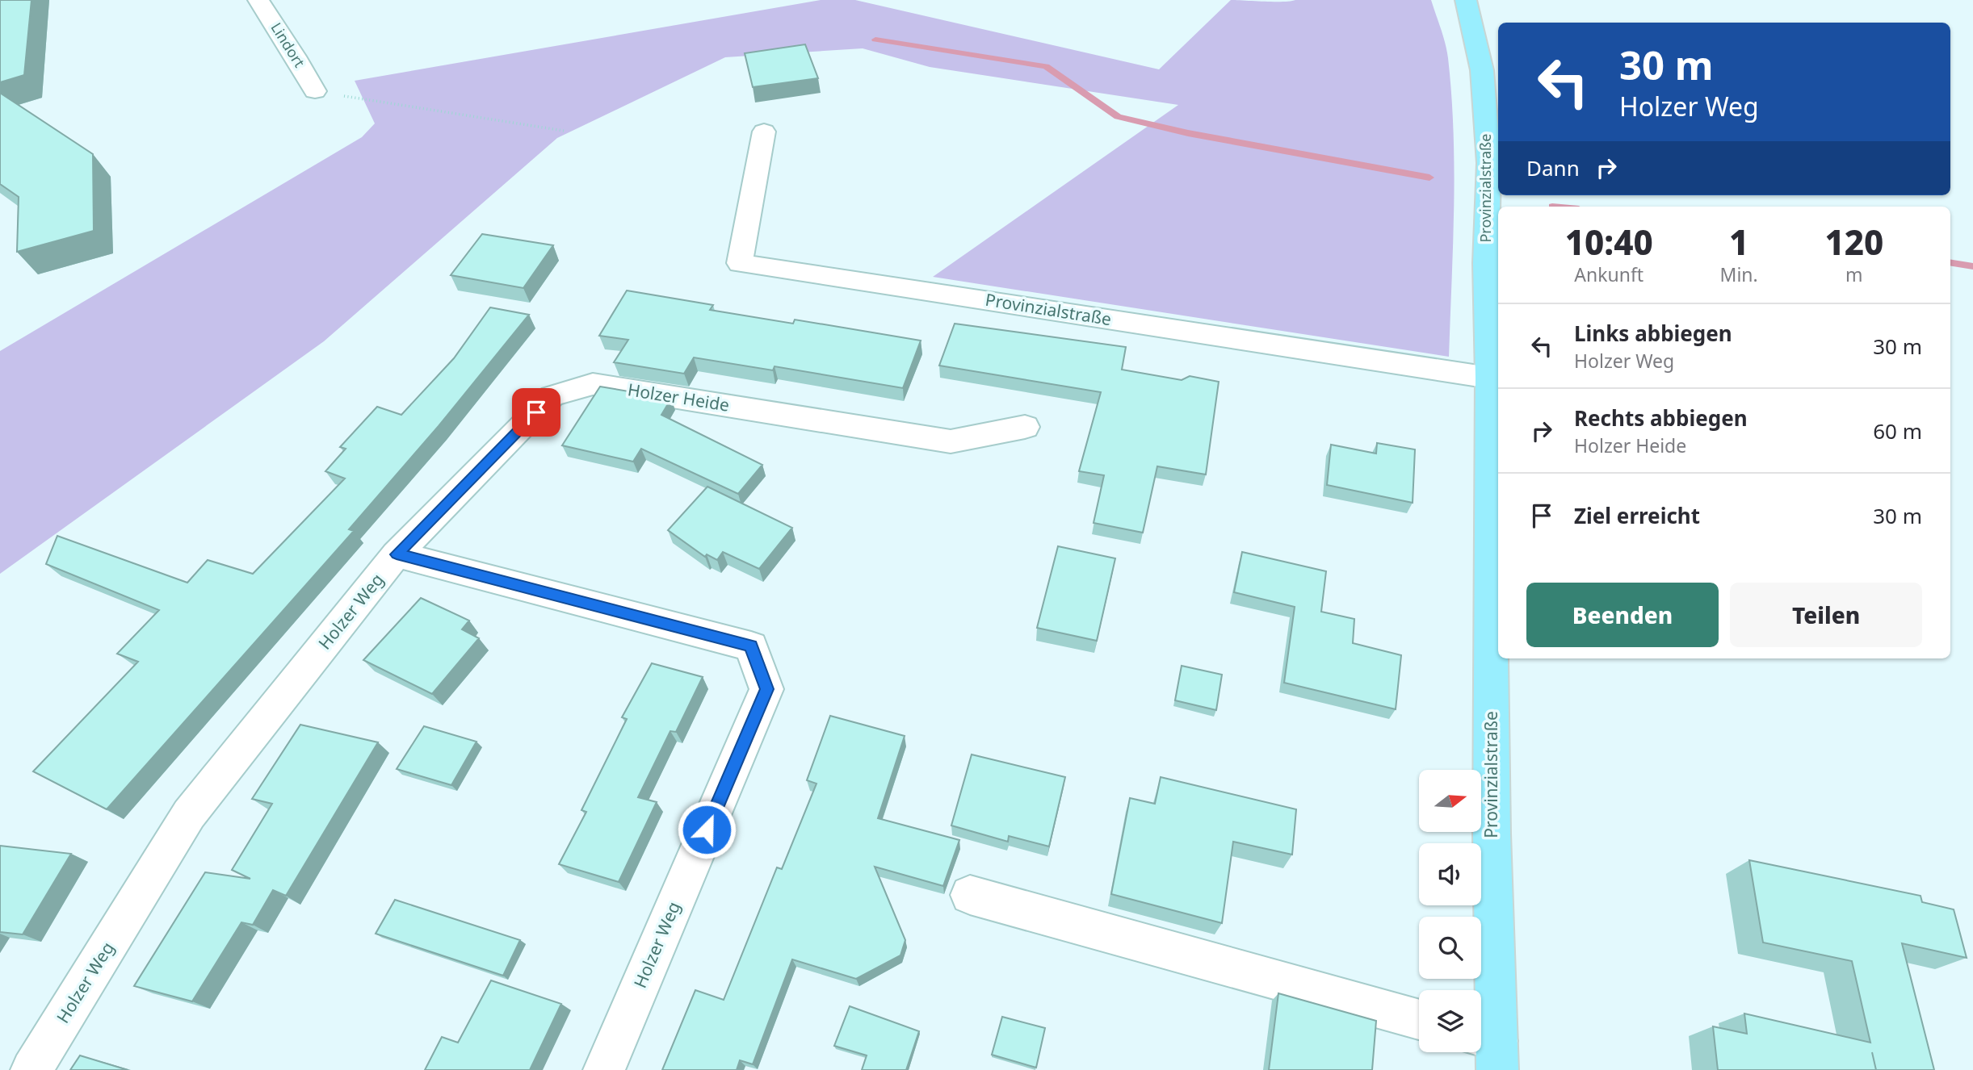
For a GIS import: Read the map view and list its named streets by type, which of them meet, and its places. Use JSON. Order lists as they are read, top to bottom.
{
  "streets": {
    "main road": ["Provinzialstraße"],
    "street": ["Lindort", "Holzer Heide", "Holzer Weg"]
  },
  "crossings": [
    ["Holzer Heide", "Holzer Weg"]
  ],
  "north": "right",
  "page": {
    "turn": ["30 m", "Holzer Weg"],
    "then": "Dann",
    "eta": [
      "10:40",
      "Ankunft",
      "1",
      "Min.",
      "120",
      "m"
    ],
    "list": [
      {
        "name": "Links abbiegen",
        "note": "Holzer Weg",
        "value": "30 m"
      },
      {
        "name": "Rechts abbiegen",
        "note": "Holzer Heide",
        "value": "60 m"
      },
      {
        "name": "Ziel erreicht",
        "value": "30 m"
      }
    ],
    "buttons": ["Beenden", "Teilen"]
  }
}
